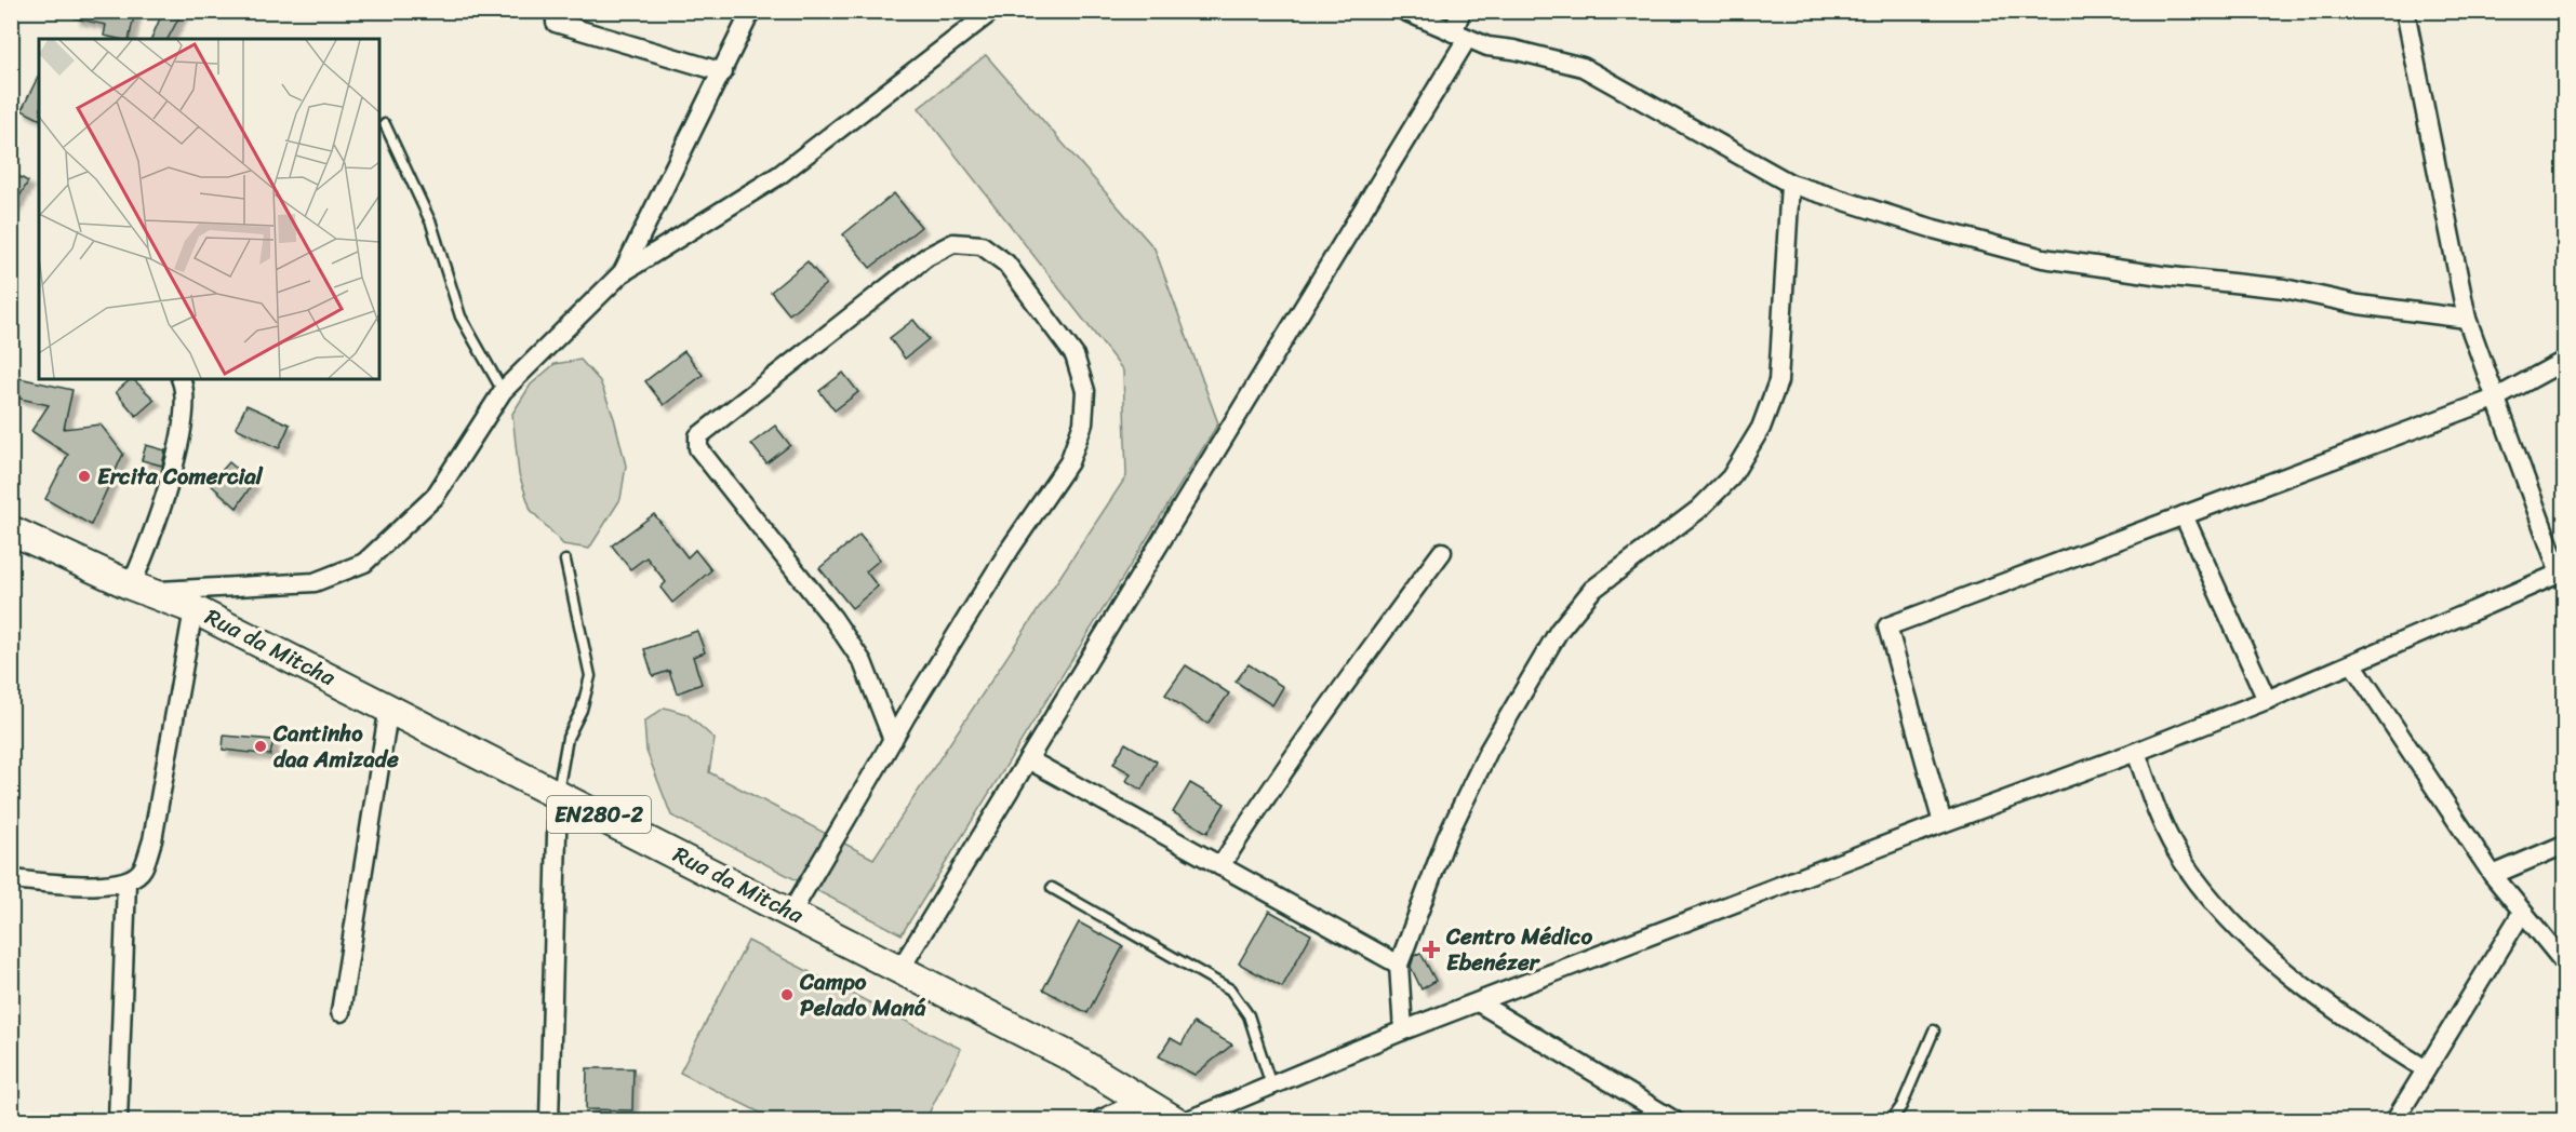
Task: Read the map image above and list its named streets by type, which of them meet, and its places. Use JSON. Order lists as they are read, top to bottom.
{
  "streets": {
    "main road": ["Rua da Mitcha", "EN280-2"]
  },
  "places": {
    "other": ["Ercita Comercial", "Cantinho daa Amizade", "Campo Pelado Maná"],
    "health": ["Centro Médico Ebenézer"]
  }
}
